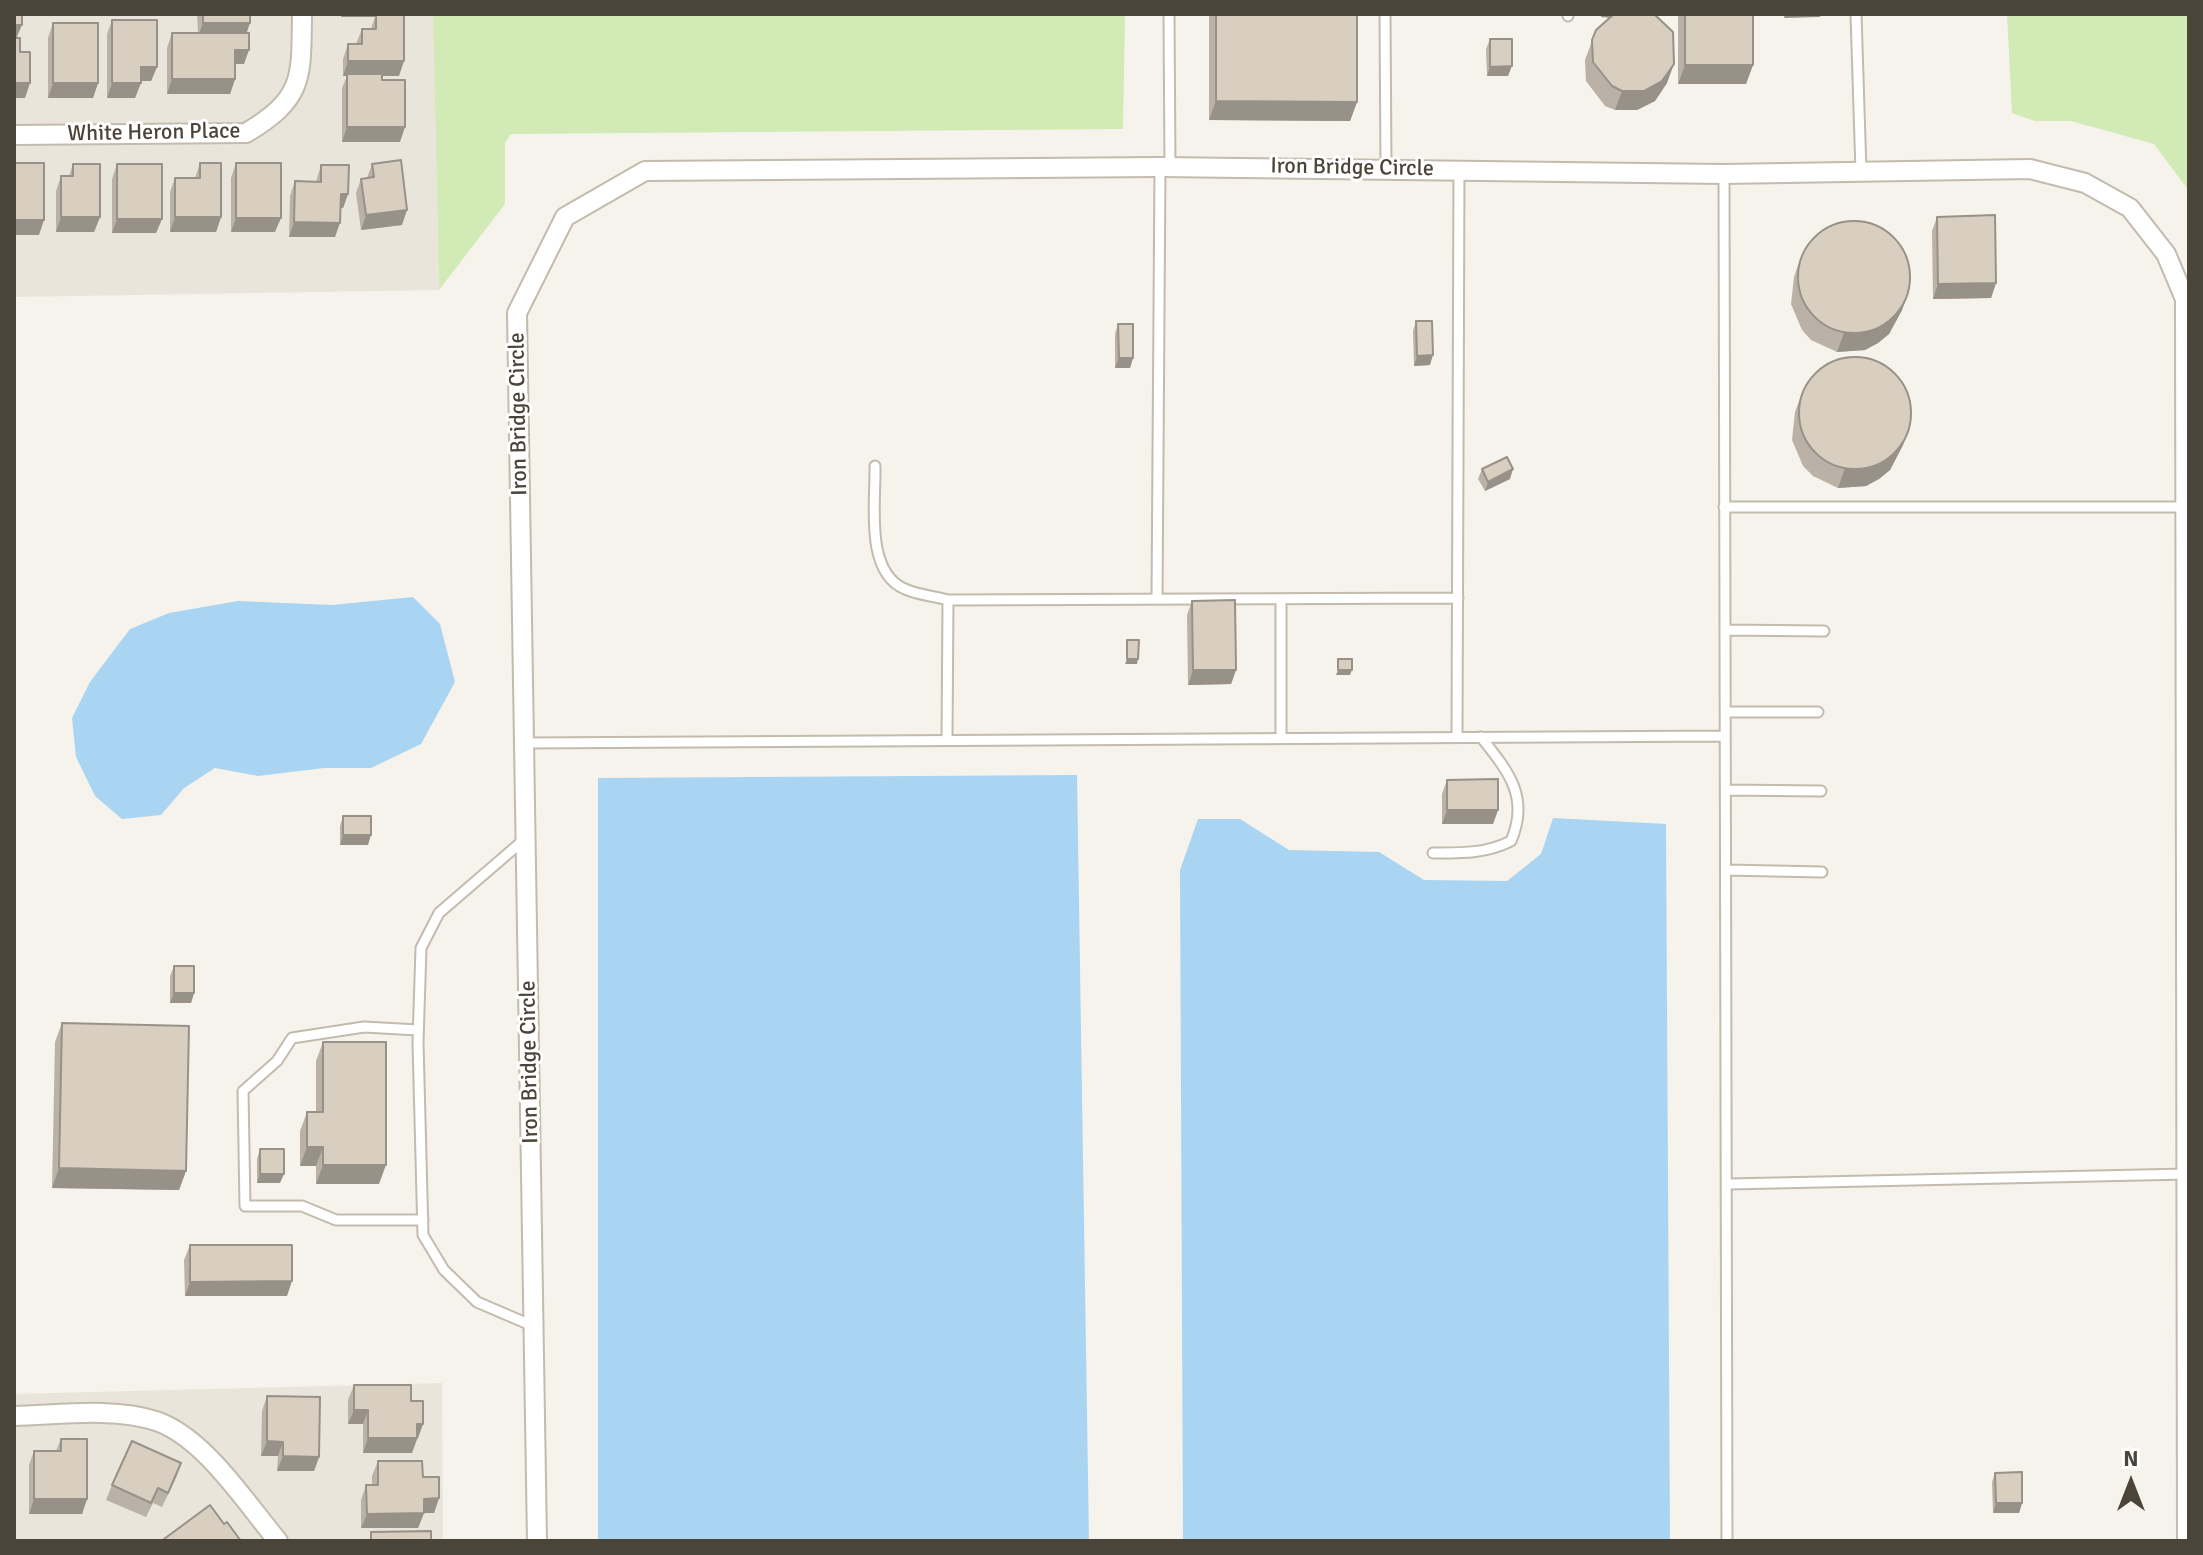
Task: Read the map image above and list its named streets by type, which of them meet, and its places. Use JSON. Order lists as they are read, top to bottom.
{
  "streets": {
    "street": ["White Heron Place", "Iron Bridge Circle"]
  },
  "north": "top"
}
